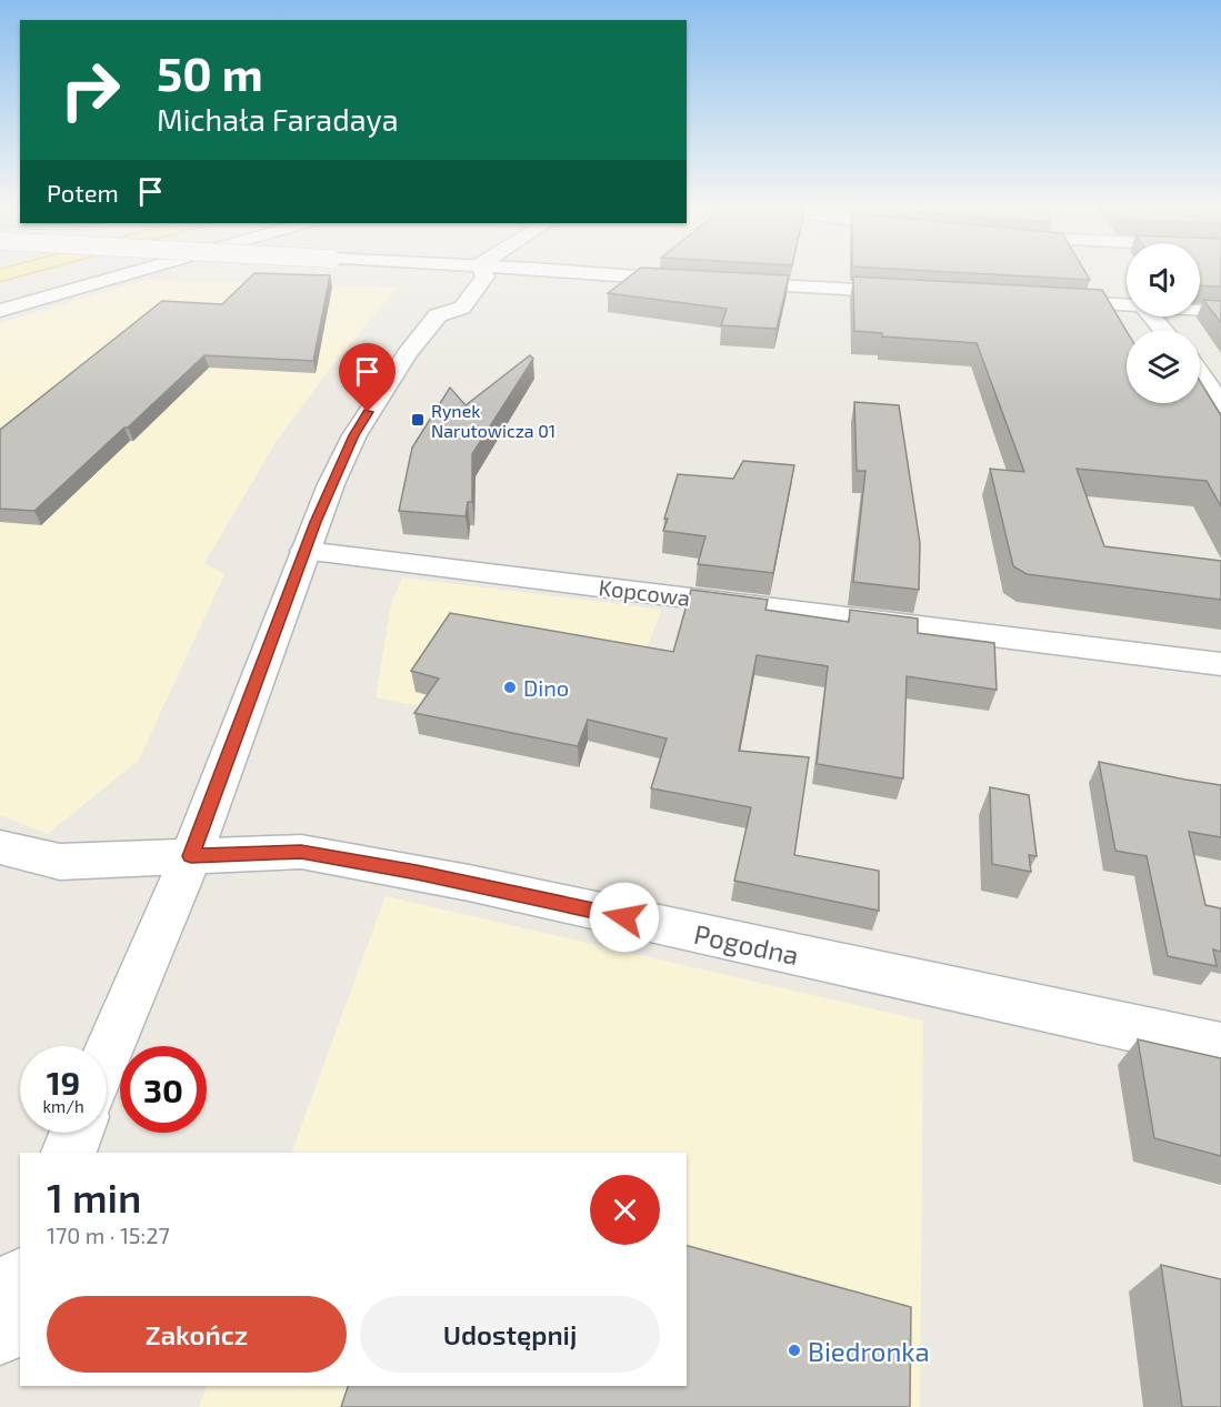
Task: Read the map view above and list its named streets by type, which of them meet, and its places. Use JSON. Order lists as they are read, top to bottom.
{
  "streets": {
    "street": ["Kopcowa", "Pogodna"]
  },
  "places": {
    "transit": ["Rynek Narutowicza 01"],
    "other": ["Dino", "Biedronka"]
  },
  "page": {
    "turn": ["50 m", "Michała Faradaya"],
    "then": "Potem",
    "speed": "19 km/h",
    "limit": "30",
    "heading": ["1 min", "170 m · 15:27"],
    "buttons": ["Zakończ", "Udostępnij"]
  }
}
